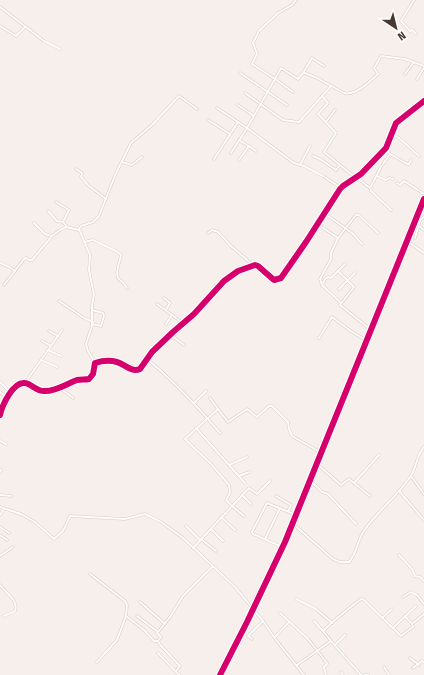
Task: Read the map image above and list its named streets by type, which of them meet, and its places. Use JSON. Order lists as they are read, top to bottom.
{
  "north": "bottom right"
}
